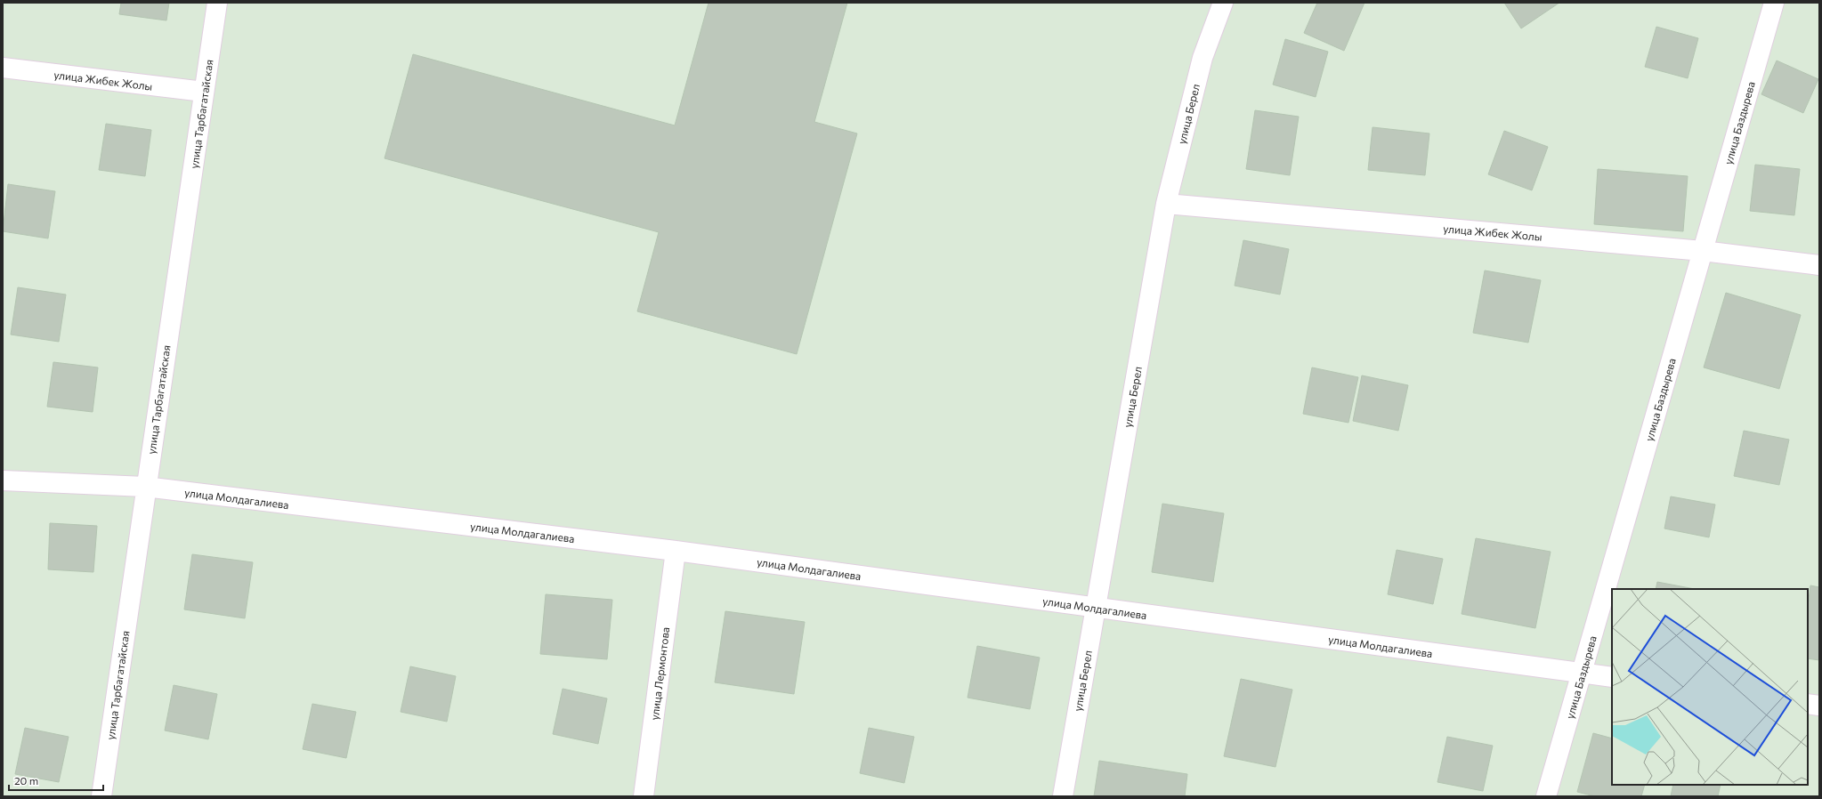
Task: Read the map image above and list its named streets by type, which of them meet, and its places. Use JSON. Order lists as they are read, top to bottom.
{
  "streets": {
    "street": [
      "улица Жибек Жолы",
      "улица Тарбагатайская",
      "улица Берел",
      "улица Баздырева",
      "улица Молдагалиева",
      "улица Лермонтова"
    ]
  },
  "crossings": [
    ["улица Жибек Жолы", "улица Тарбагатайская"],
    ["улица Жибек Жолы", "улица Берел"],
    ["улица Жибек Жолы", "улица Баздырева"],
    ["улица Тарбагатайская", "улица Молдагалиева"],
    ["улица Берел", "улица Молдагалиева"],
    ["улица Баздырева", "улица Молдагалиева"],
    ["улица Молдагалиева", "улица Лермонтова"]
  ],
  "scale_bar": "20 m"
}
